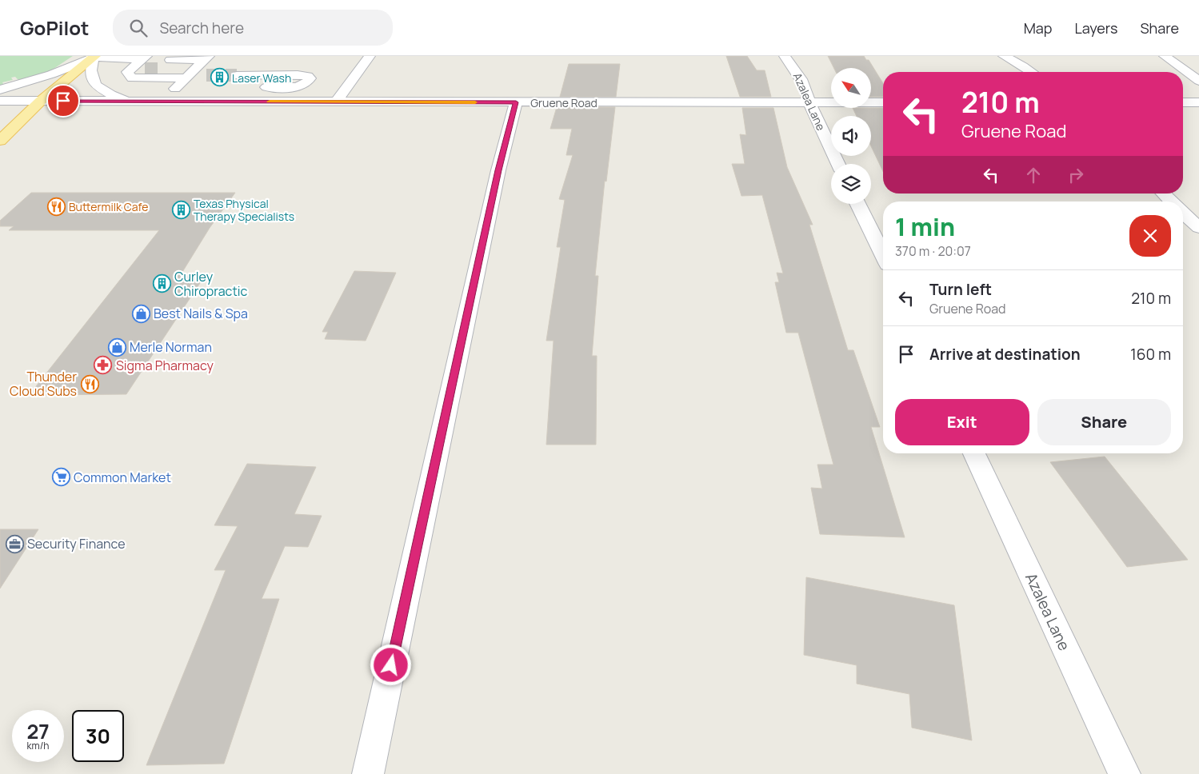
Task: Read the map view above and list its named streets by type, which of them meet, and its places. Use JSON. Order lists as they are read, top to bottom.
{
  "streets": {
    "street": ["Azalea Lane", "Gruene Road"]
  },
  "crossings": [
    ["Azalea Lane", "Gruene Road"]
  ],
  "places": {
    "building": ["Laser Wash", "Texas Physical Therapy Specialists", "Curley Chiropractic"],
    "restaurant": ["Buttermilk Cafe", "Thunder Cloud Subs"],
    "shop": ["Best Nails & Spa", "Merle Norman"],
    "pharmacy": ["Sigma Pharmacy"],
    "supermarket": ["Common Market"],
    "office": ["Security Finance"]
  },
  "north": "top left",
  "page": {
    "header": "GoPilot",
    "search": "Search here",
    "nav": ["Map", "Layers", "Share"],
    "turn": ["210 m", "Gruene Road"],
    "heading": ["1 min", "370 m · 20:07"],
    "list": [
      {
        "name": "Turn left",
        "note": "Gruene Road",
        "value": "210 m"
      },
      {
        "name": "Arrive at destination",
        "value": "160 m"
      }
    ],
    "buttons": ["Exit", "Share"],
    "speed": "27 km/h",
    "limit": "30"
  }
}
